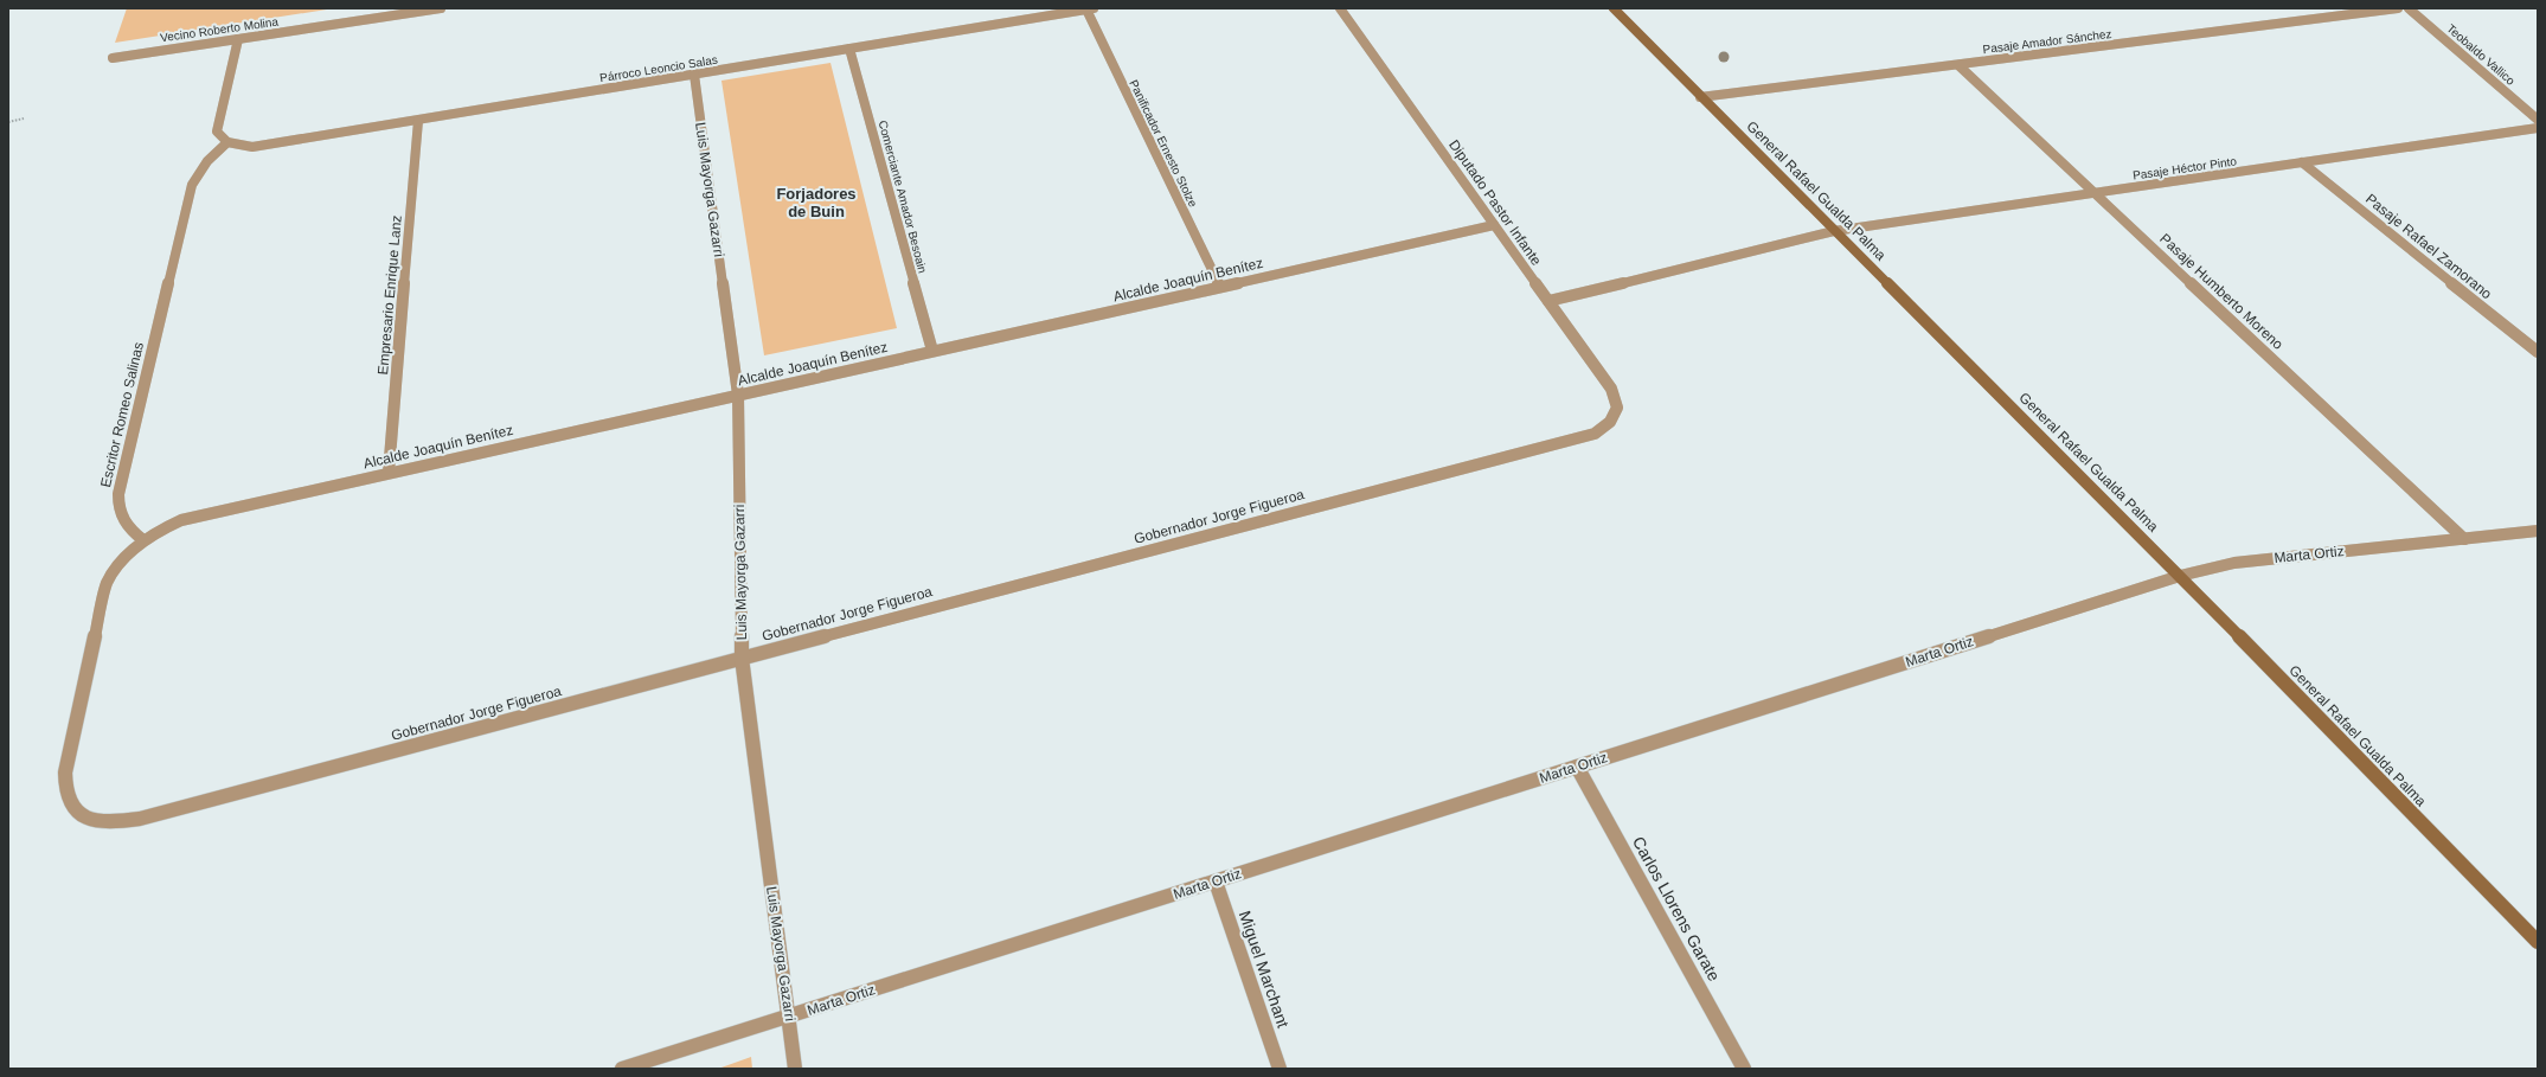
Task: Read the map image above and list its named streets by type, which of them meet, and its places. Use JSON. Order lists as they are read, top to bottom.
{
  "streets": {
    "main road": ["General Rafael Gualda Palma"],
    "street": [
      "Vecino Roberto Molina",
      "Pasaje Amador Sánchez",
      "Teobaldo Vallico",
      "Párroco Leoncio Salas",
      "Panificador Ernesto Stolze",
      "Pasaje Héctor Pinto",
      "Luis Mayorga Gazarri",
      "Comerciante Amador Besoain",
      "Diputado Pastor Infante",
      "Pasaje Rafael Zamorano",
      "Alcalde Joaquín Benítez",
      "Pasaje Humberto Moreno",
      "Empresario Enrique Lanz",
      "Escritor Romeo Salinas",
      "Gobernador Jorge Figueroa",
      "Marta Ortiz",
      "Carlos Llorens Garate",
      "Miguel Marchant"
    ]
  },
  "crossings": [
    ["Pasaje Amador Sánchez", "General Rafael Gualda Palma"],
    ["Pasaje Amador Sánchez", "Pasaje Humberto Moreno"],
    ["Párroco Leoncio Salas", "Panificador Ernesto Stolze"],
    ["Párroco Leoncio Salas", "Luis Mayorga Gazarri"],
    ["Párroco Leoncio Salas", "Comerciante Amador Besoain"],
    ["Párroco Leoncio Salas", "Empresario Enrique Lanz"],
    ["Párroco Leoncio Salas", "Escritor Romeo Salinas"],
    ["Panificador Ernesto Stolze", "Alcalde Joaquín Benítez"],
    ["Pasaje Héctor Pinto", "General Rafael Gualda Palma"],
    ["Pasaje Héctor Pinto", "Diputado Pastor Infante"],
    ["Pasaje Héctor Pinto", "Pasaje Rafael Zamorano"],
    ["Pasaje Héctor Pinto", "Pasaje Humberto Moreno"],
    ["Luis Mayorga Gazarri", "Alcalde Joaquín Benítez"],
    ["Luis Mayorga Gazarri", "Gobernador Jorge Figueroa"],
    ["Luis Mayorga Gazarri", "Marta Ortiz"],
    ["General Rafael Gualda Palma", "Marta Ortiz"],
    ["Comerciante Amador Besoain", "Alcalde Joaquín Benítez"],
    ["Diputado Pastor Infante", "Alcalde Joaquín Benítez"],
    ["Diputado Pastor Infante", "Gobernador Jorge Figueroa"],
    ["Alcalde Joaquín Benítez", "Empresario Enrique Lanz"],
    ["Alcalde Joaquín Benítez", "Escritor Romeo Salinas"],
    ["Alcalde Joaquín Benítez", "Gobernador Jorge Figueroa"],
    ["Pasaje Humberto Moreno", "Marta Ortiz"],
    ["Escritor Romeo Salinas", "Gobernador Jorge Figueroa"],
    ["Marta Ortiz", "Carlos Llorens Garate"],
    ["Marta Ortiz", "Miguel Marchant"]
  ],
  "districts": ["Forjadores de Buin"]
}
